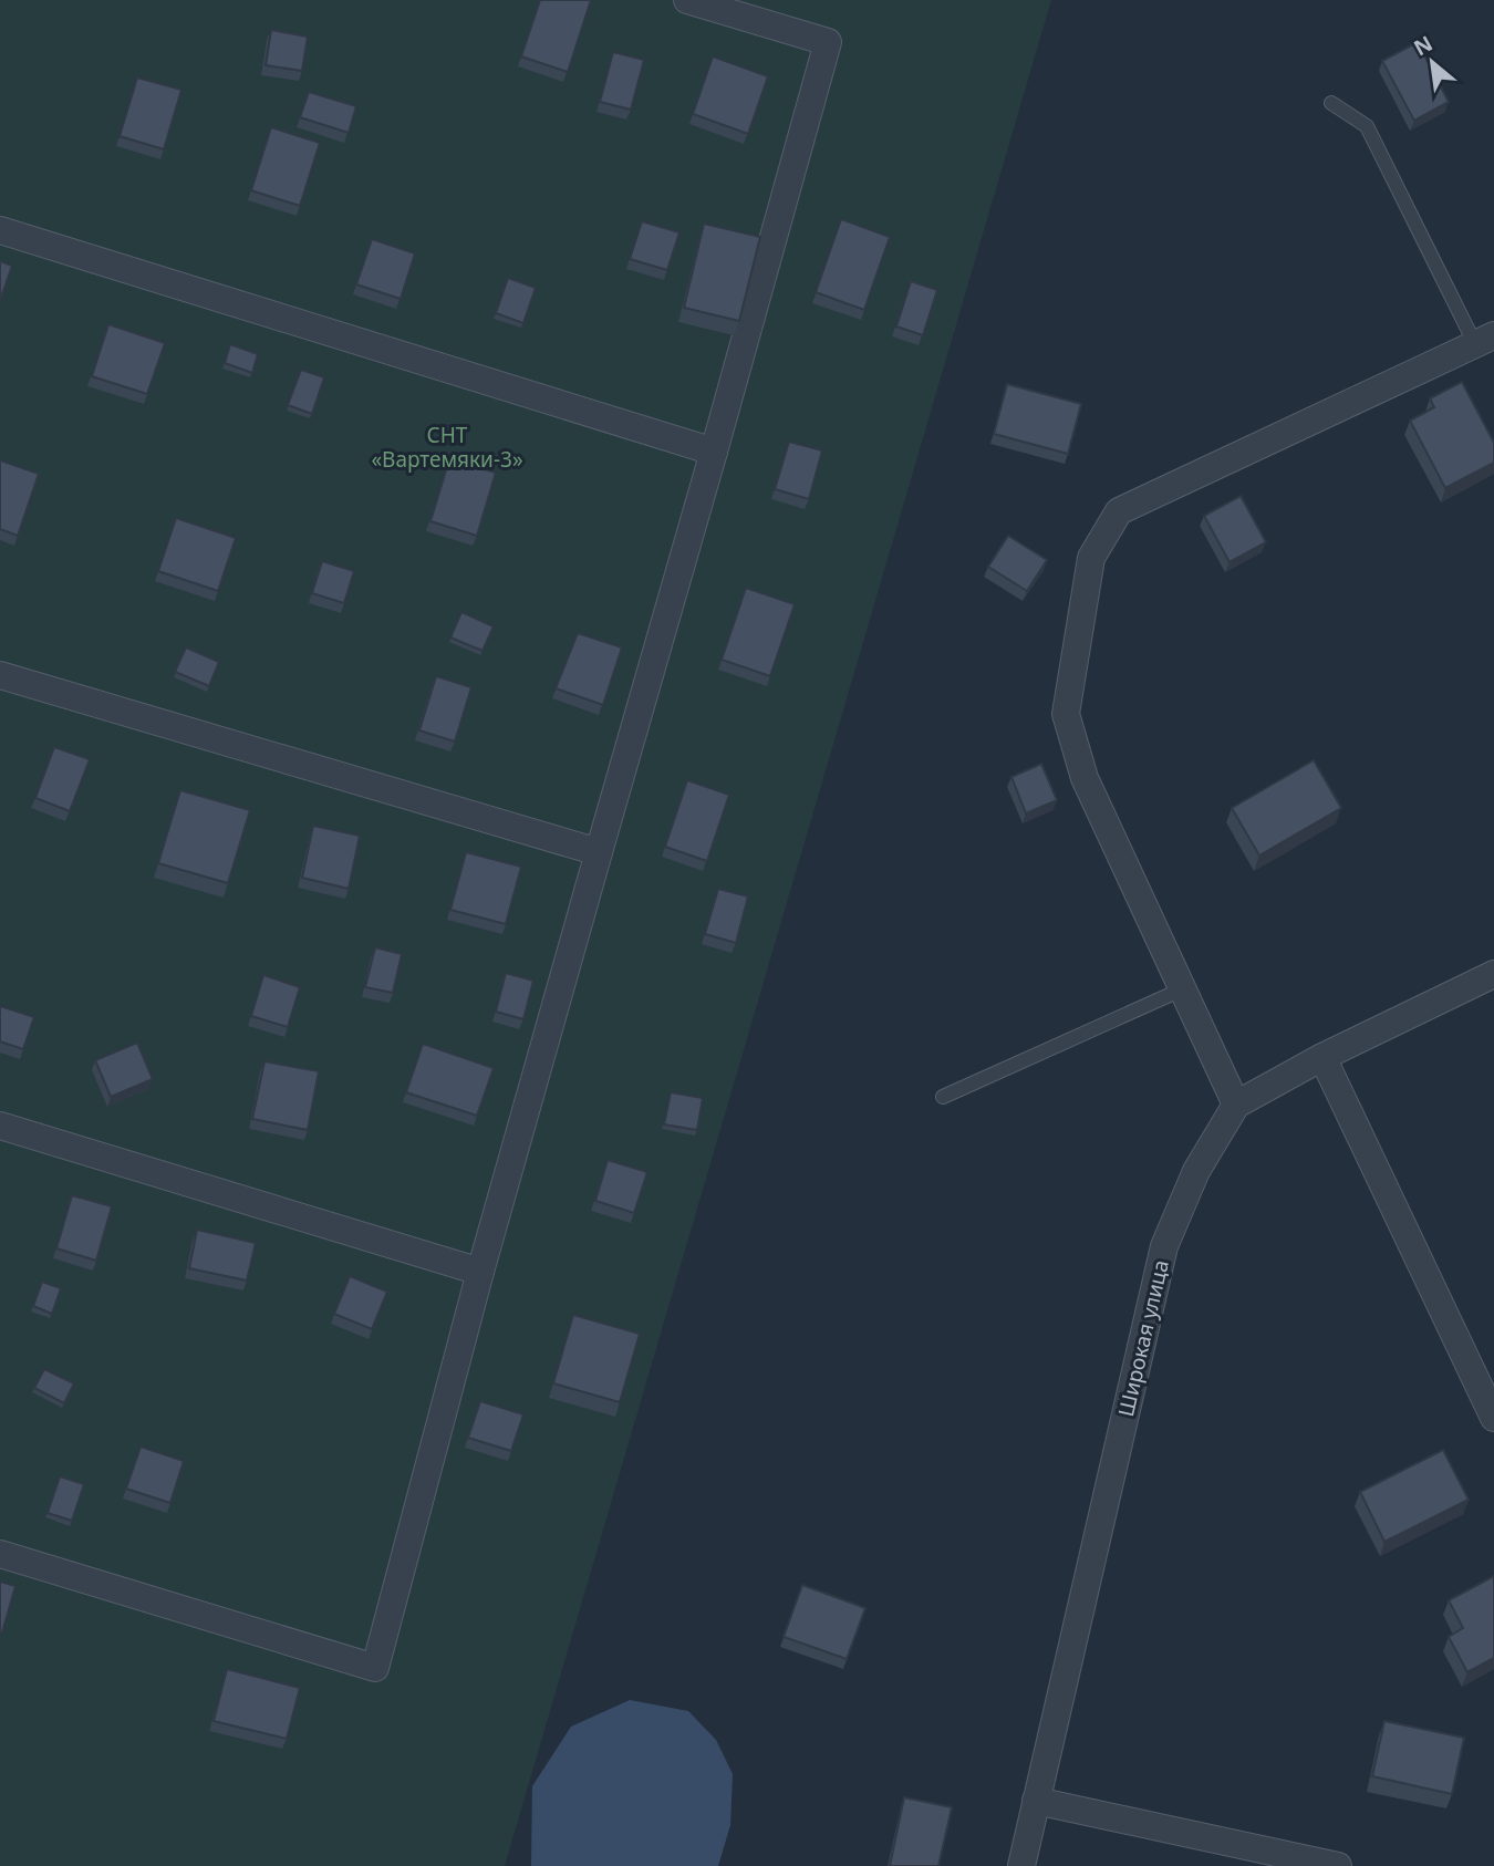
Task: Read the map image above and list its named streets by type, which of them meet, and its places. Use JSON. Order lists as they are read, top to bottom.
{
  "streets": {
    "street": ["Широкая улица"]
  },
  "parks": ["СНТ «Вартемяки-3»"],
  "north": "top left"
}
